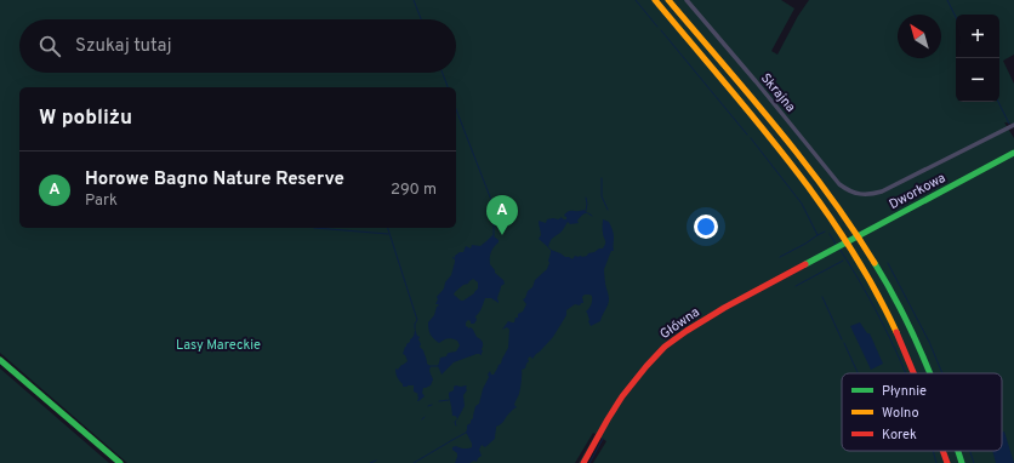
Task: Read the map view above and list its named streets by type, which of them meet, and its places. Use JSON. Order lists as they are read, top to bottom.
{
  "streets": {
    "main road": ["Dworkowa", "Główna"],
    "street": ["Skrajna"]
  },
  "crossings": [
    ["Skrajna", "Dworkowa"],
    ["Dworkowa", "Główna"]
  ],
  "parks": ["Lasy Mareckie"],
  "legend": ["Płynnie", "Wolno", "Korek"],
  "north": "top left",
  "page": {
    "map_buttons": ["+", "−"],
    "search": "Szukaj tutaj",
    "heading": "W pobliżu",
    "list": [
      {
        "mark": "A",
        "name": "Horowe Bagno Nature Reserve",
        "note": "Park",
        "value": "290 m"
      }
    ],
    "pins": "A"
  }
}
